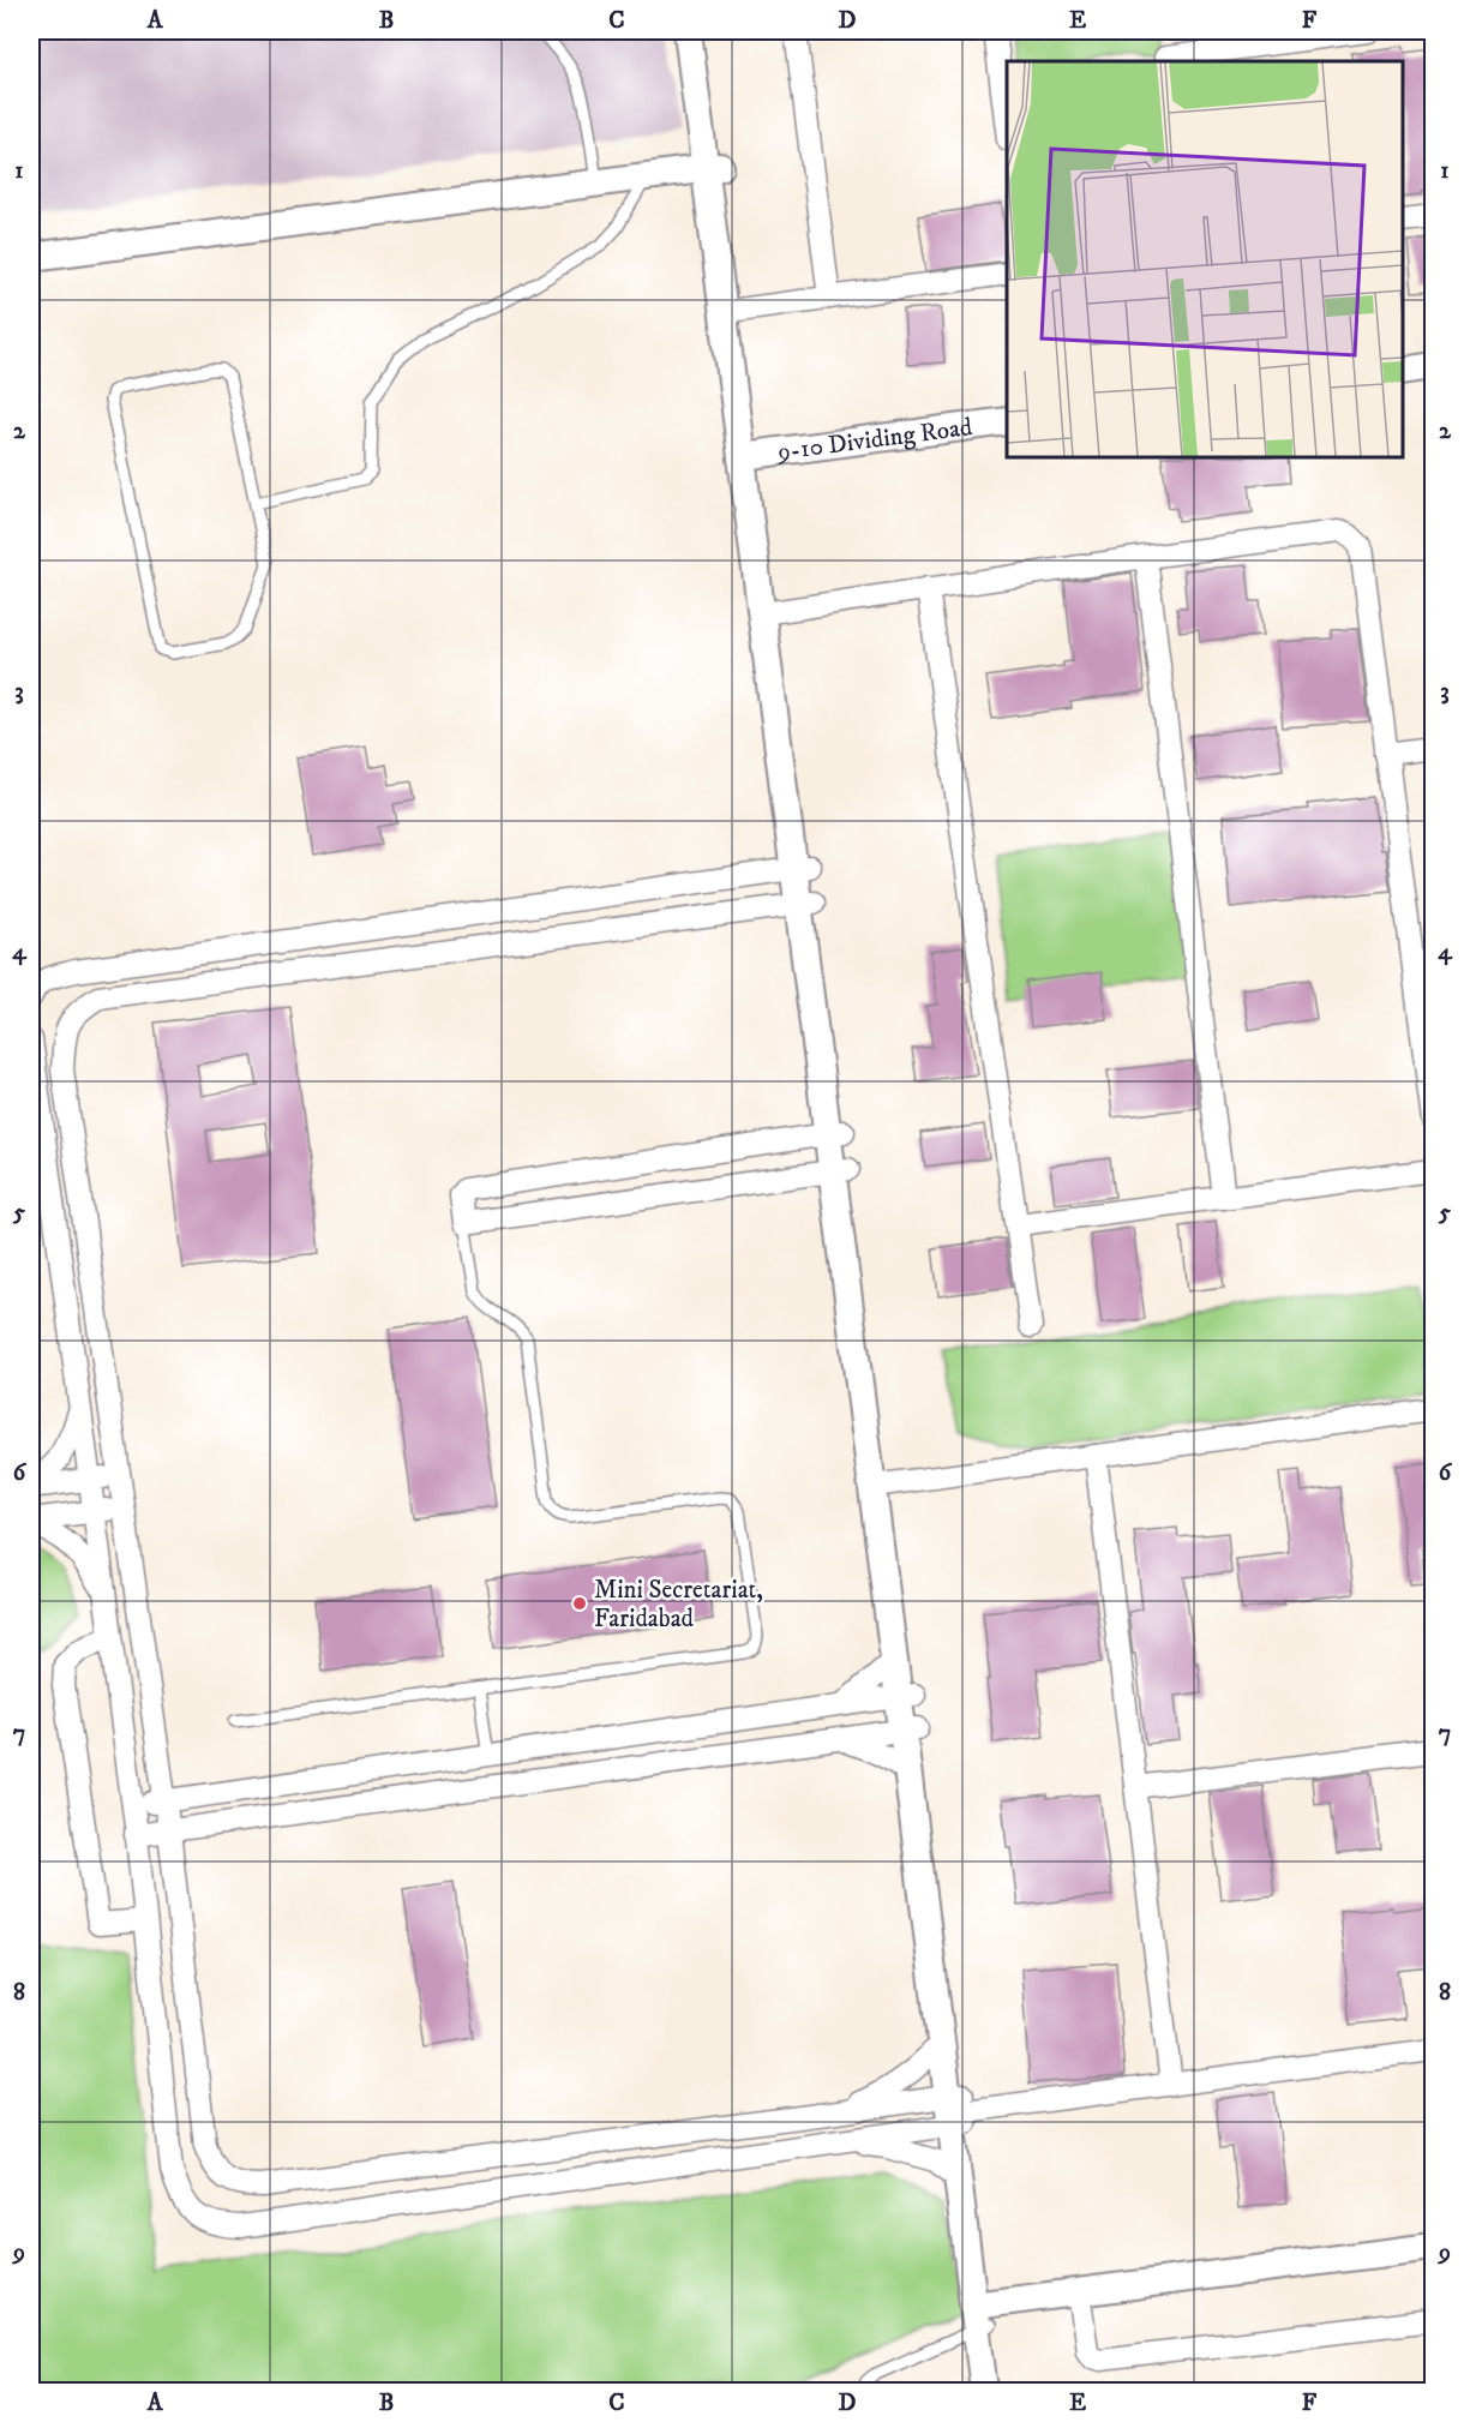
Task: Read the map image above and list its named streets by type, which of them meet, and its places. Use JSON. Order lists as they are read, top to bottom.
{
  "streets": {
    "street": ["9-10 Dividing Road"]
  },
  "places": ["Mini Secretariat, Faridabad"],
  "grid": {
    "columns": [
      "A",
      "B",
      "C",
      "D",
      "E",
      "F"
    ],
    "rows": [
      "1",
      "2",
      "3",
      "4",
      "5",
      "6",
      "7",
      "8",
      "9"
    ]
  }
}
